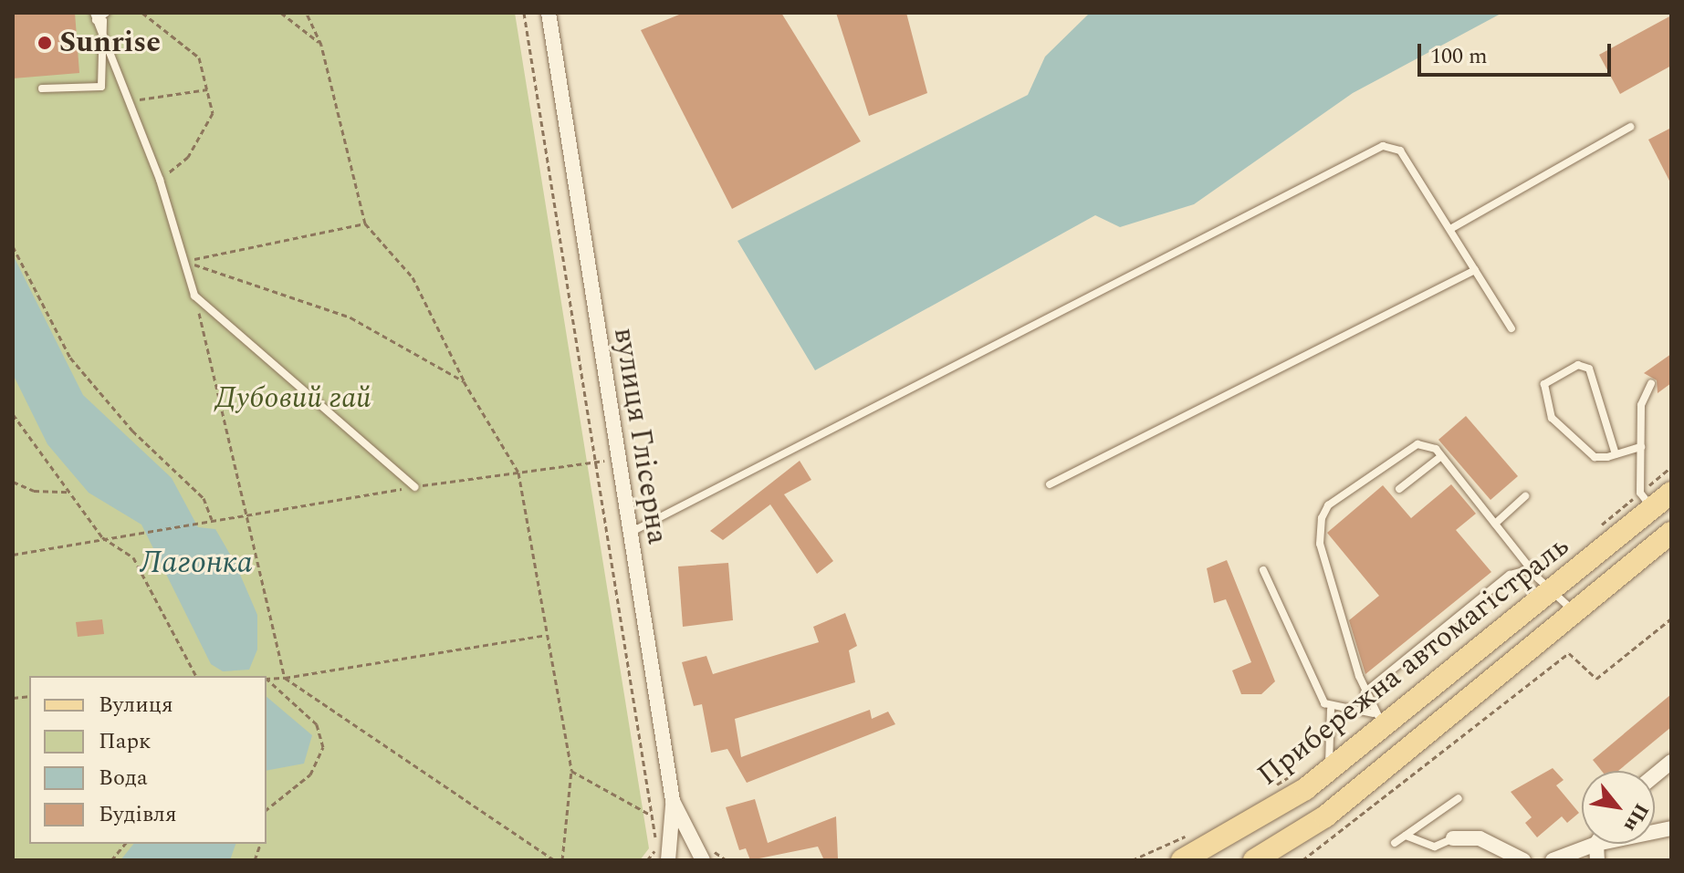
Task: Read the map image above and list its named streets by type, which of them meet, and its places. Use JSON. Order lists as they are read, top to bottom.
{
  "streets": {
    "main road": ["Прибережна автомагістраль"],
    "street": ["вулиця Глісерна"]
  },
  "water": ["Лагонка"],
  "parks": ["Дубовий гай"],
  "places": ["Sunrise"],
  "legend": [
    "Вулиця",
    "Парк",
    "Вода",
    "Будівля"
  ],
  "scale_bar": "100 m",
  "north": "bottom right"
}
